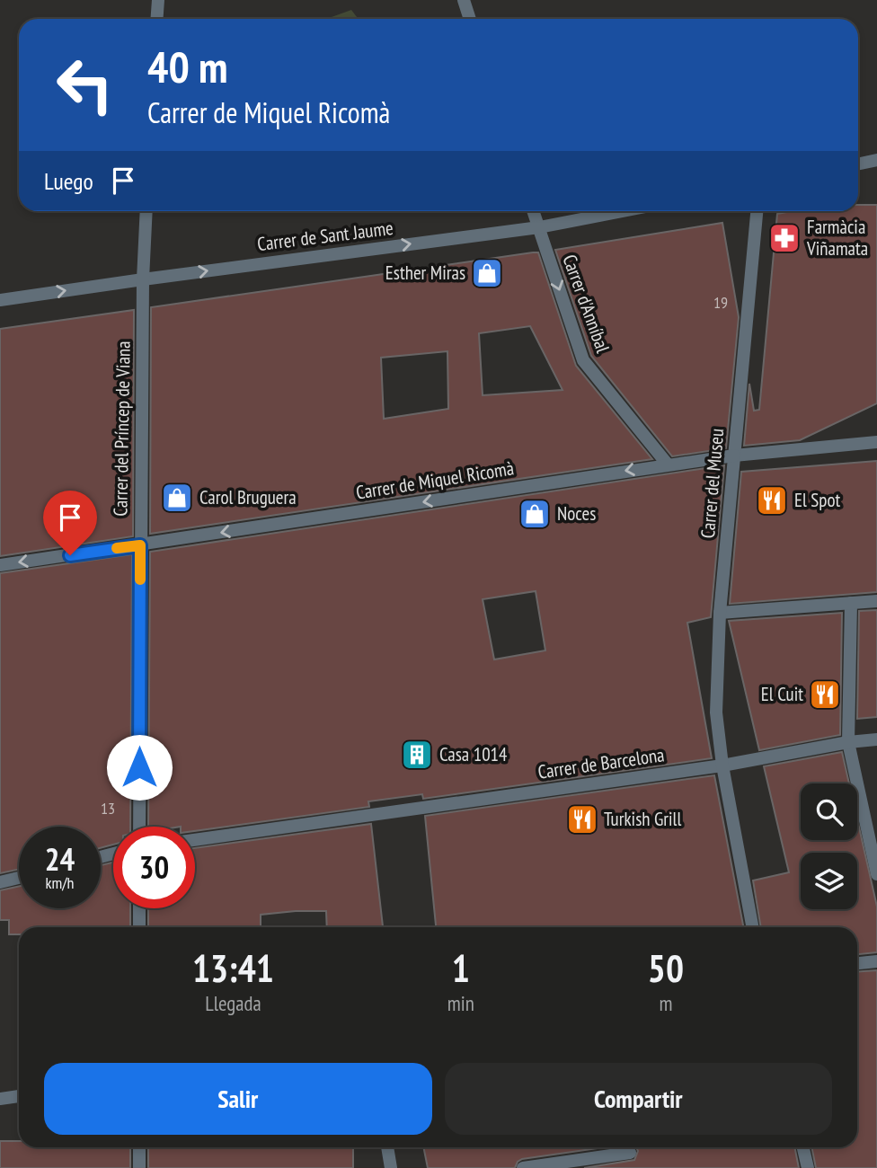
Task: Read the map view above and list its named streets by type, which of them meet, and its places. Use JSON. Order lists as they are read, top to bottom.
{
  "streets": {
    "street": [
      "Carrer de Sant Jaume",
      "Carrer d'Anníbal",
      "Carrer del Príncep de Viana",
      "Carrer de Miquel Ricomà",
      "Carrer del Museu",
      "Carrer de Barcelona"
    ]
  },
  "crossings": [
    ["Carrer de Sant Jaume", "Carrer d'Anníbal"],
    ["Carrer de Sant Jaume", "Carrer del Príncep de Viana"],
    ["Carrer d'Anníbal", "Carrer de Miquel Ricomà"],
    ["Carrer del Príncep de Viana", "Carrer de Miquel Ricomà"],
    ["Carrer de Miquel Ricomà", "Carrer del Museu"],
    ["Carrer del Museu", "Carrer de Barcelona"]
  ],
  "one_way": ["Carrer de Sant Jaume", "Carrer d'Anníbal", "Carrer de Miquel Ricomà"],
  "places": {
    "pharmacy": ["Farmàcia Viñamata"],
    "shop": ["Esther Miras", "Carol Bruguera", "Noces"],
    "restaurant": ["El Spot", "El Cuit", "Turkish Grill"],
    "building": ["Casa 1014"]
  },
  "house_numbers": ["19", "13"],
  "page": {
    "turn": ["40 m", "Carrer de Miquel Ricomà"],
    "then": "Luego",
    "speed": "24 km/h",
    "limit": "30",
    "eta": [
      "13:41",
      "Llegada",
      "1",
      "min",
      "50",
      "m"
    ],
    "buttons": ["Salir", "Compartir"]
  }
}
